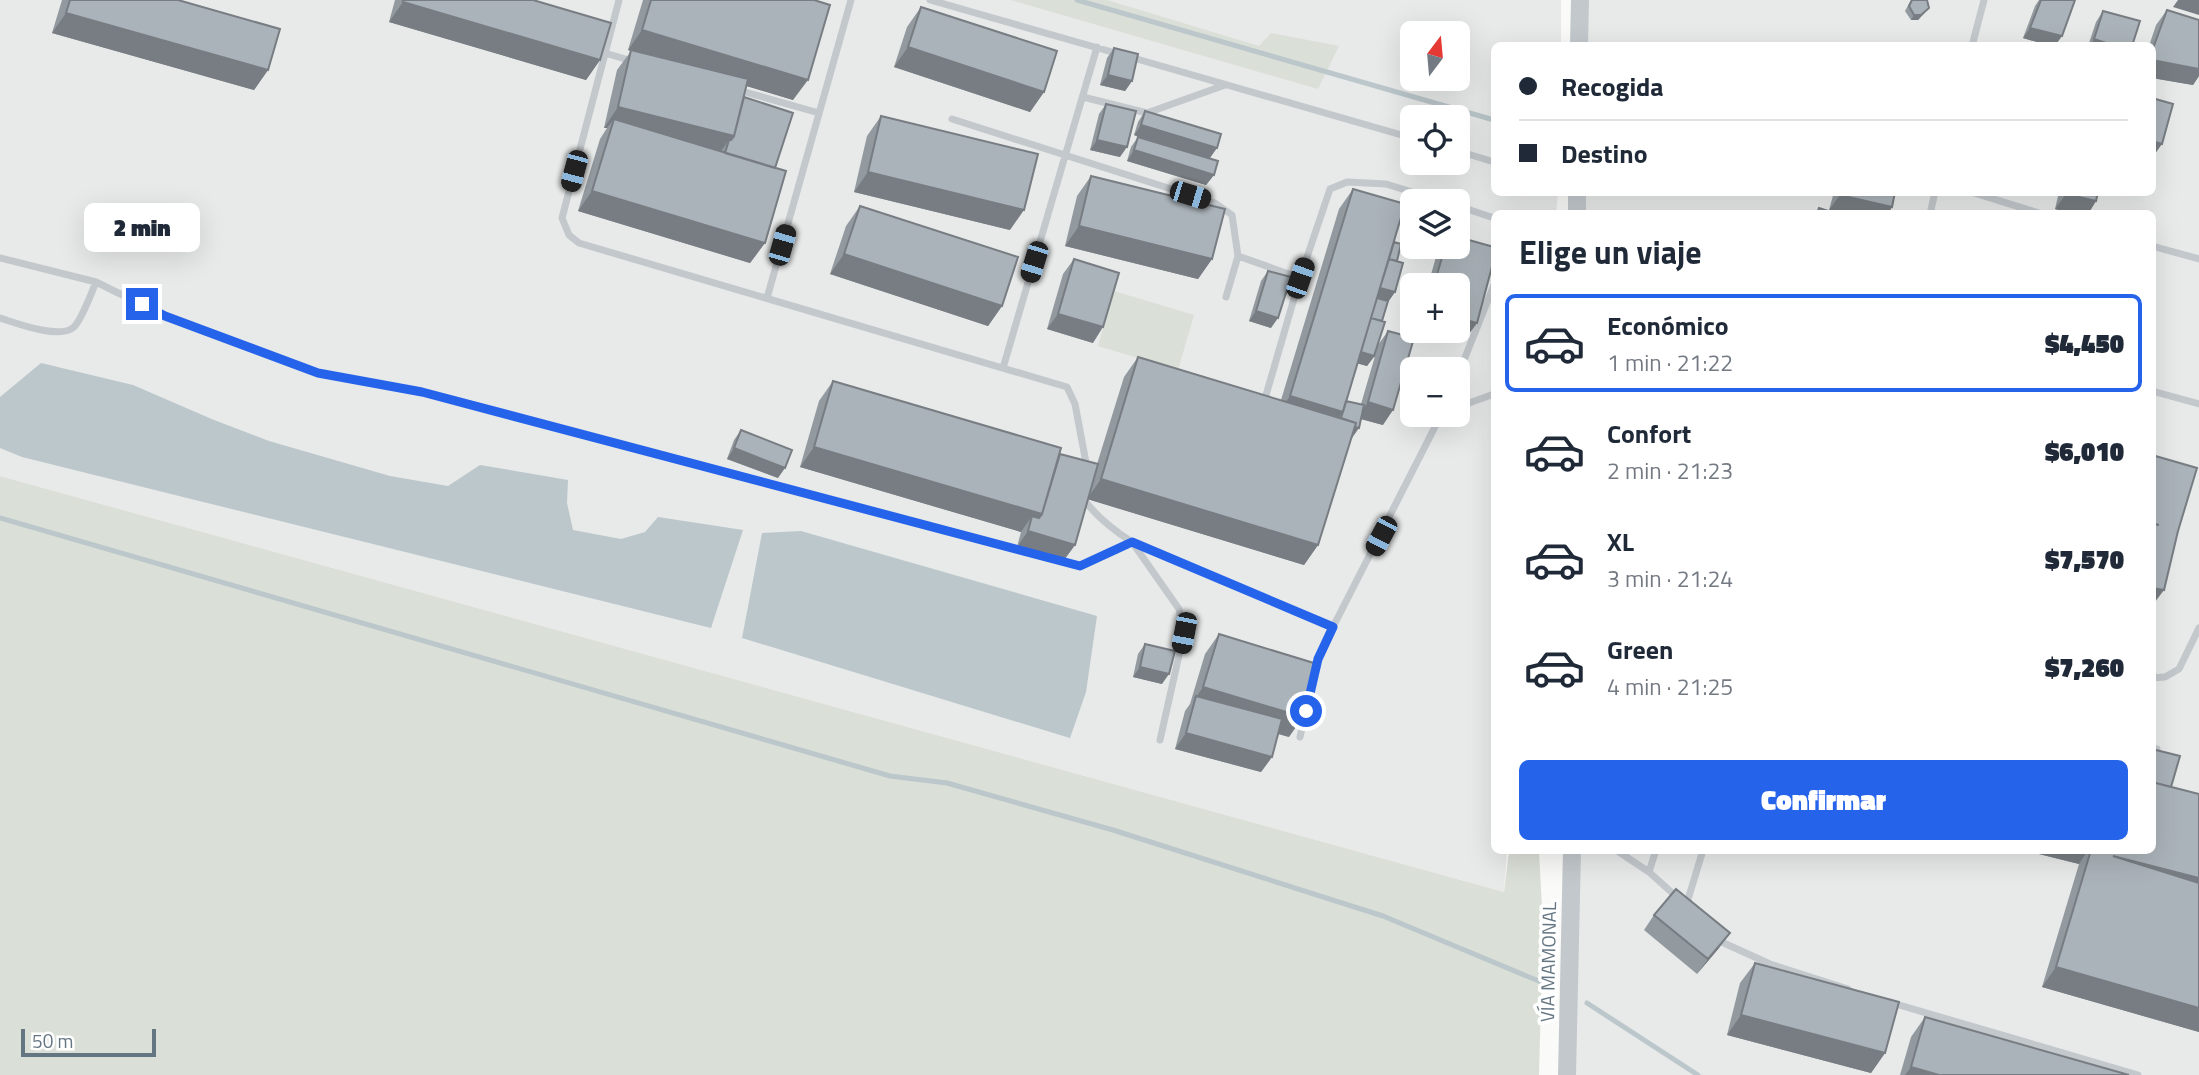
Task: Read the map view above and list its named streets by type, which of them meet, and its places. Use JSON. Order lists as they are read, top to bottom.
{
  "streets": {
    "street": ["VÍA MAMONAL"]
  },
  "scale_bar": "50 m",
  "north": "top",
  "page": {
    "map_buttons": ["+", "−"],
    "banner": ["Recogida", "Destino"],
    "bubble": "2 min",
    "heading": "Elige un viaje",
    "list": [
      {
        "name": "Económico",
        "note": "1 min · 21:22",
        "value": "$4,450"
      },
      {
        "name": "Confort",
        "note": "2 min · 21:23",
        "value": "$6,010"
      },
      {
        "name": "XL",
        "note": "3 min · 21:24",
        "value": "$7,570"
      },
      {
        "name": "Green",
        "note": "4 min · 21:25",
        "value": "$7,260"
      }
    ],
    "buttons": "Confirmar",
    "scale": "50 m"
  }
}
